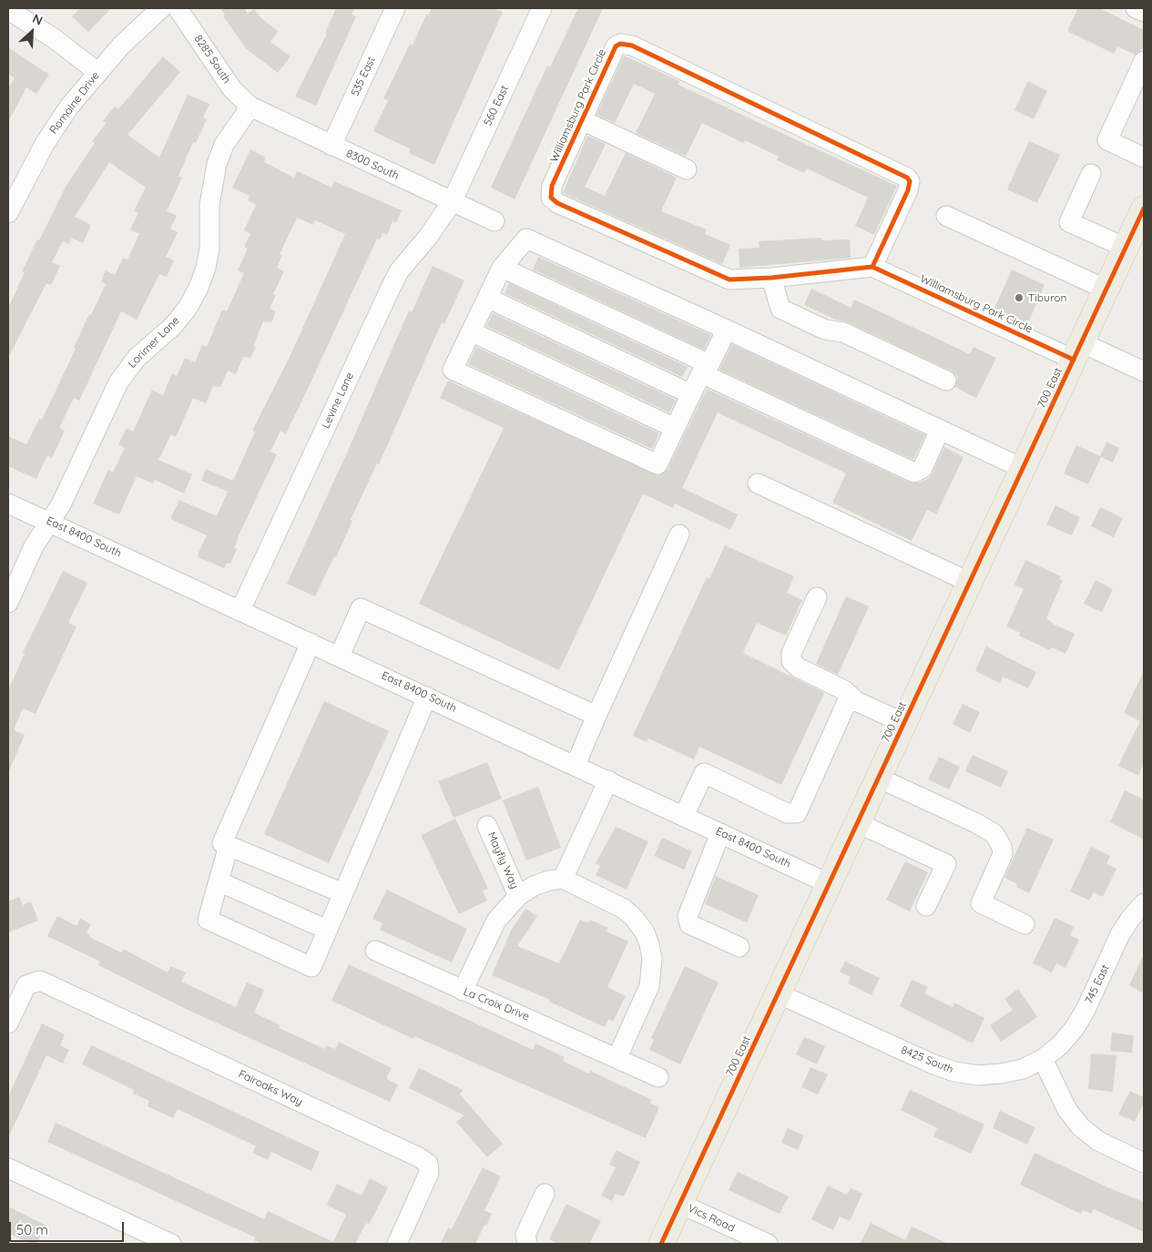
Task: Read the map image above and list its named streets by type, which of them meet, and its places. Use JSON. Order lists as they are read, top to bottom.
{
  "streets": {
    "main road": ["700 East"],
    "street": [
      "8285 South",
      "535 East",
      "Romaine Drive",
      "560 East",
      "Williamsburg Park Circle",
      "8300 South",
      "Lorimer Lane",
      "Levine Lane",
      "East 8400 South",
      "Mayfly Way",
      "745 East",
      "La Croix Drive",
      "8425 South",
      "Fairoaks Way",
      "Vics Road"
    ]
  },
  "crossings": [
    ["8285 South", "8300 South"],
    ["8285 South", "Lorimer Lane"],
    ["535 East", "8300 South"],
    ["560 East", "8300 South"],
    ["560 East", "Levine Lane"],
    ["Williamsburg Park Circle", "700 East"],
    ["8300 South", "Lorimer Lane"],
    ["8300 South", "Levine Lane"],
    ["Lorimer Lane", "East 8400 South"],
    ["700 East", "East 8400 South"],
    ["700 East", "8425 South"],
    ["700 East", "Vics Road"],
    ["Levine Lane", "East 8400 South"],
    ["745 East", "8425 South"]
  ],
  "places": ["Tiburon"],
  "scale_bar": "50 m",
  "north": "top right"
}
